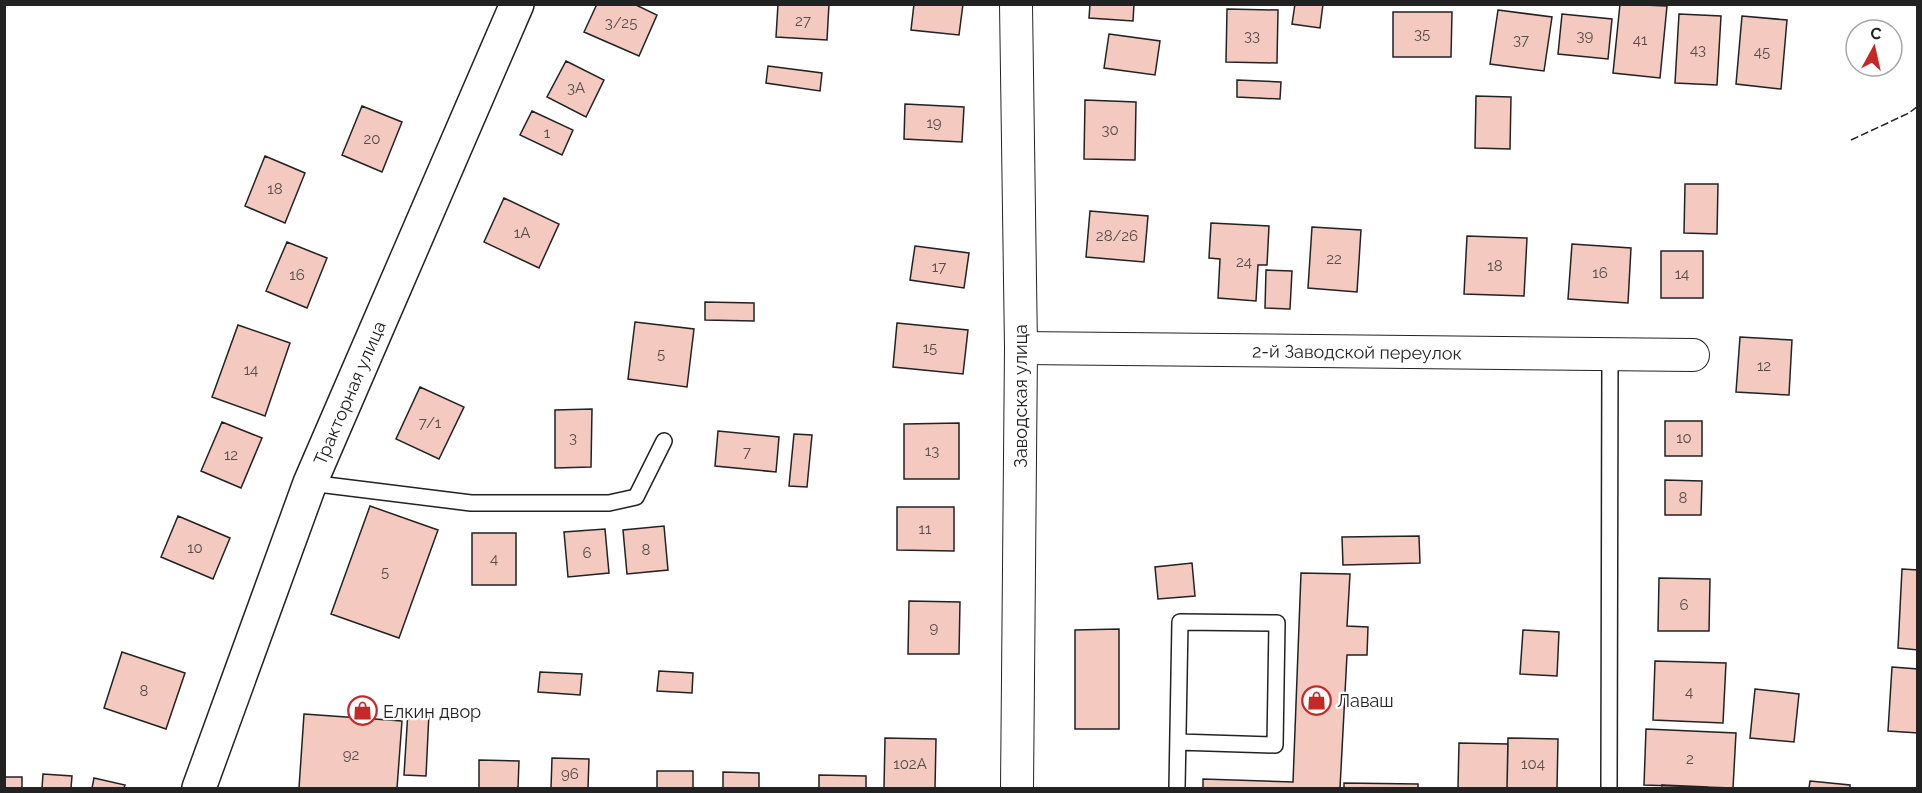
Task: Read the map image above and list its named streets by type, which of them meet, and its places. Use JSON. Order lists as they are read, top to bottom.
{
  "streets": {
    "main road": ["Тракторная улица"],
    "street": ["2-й Заводской переулок", "Заводская улица"]
  },
  "crossings": [
    ["2-й Заводской переулок", "Заводская улица"]
  ],
  "places": {
    "shop": ["Лаваш", "Елкин двор"]
  },
  "house_numbers": [
    "27",
    "3/25",
    "35",
    "33",
    "39",
    "37",
    "41",
    "43",
    "45",
    "3А",
    "19",
    "30",
    "1",
    "20",
    "18",
    "1А",
    "28/26",
    "22",
    "24",
    "18",
    "17",
    "16",
    "14",
    "16",
    "15",
    "5",
    "12",
    "14",
    "7/1",
    "3",
    "10",
    "13",
    "7",
    "12",
    "8",
    "11",
    "10",
    "8",
    "6",
    "4",
    "5",
    "6",
    "9",
    "8",
    "4",
    "92",
    "2",
    "102А",
    "104",
    "96"
  ],
  "north": "top"
}
